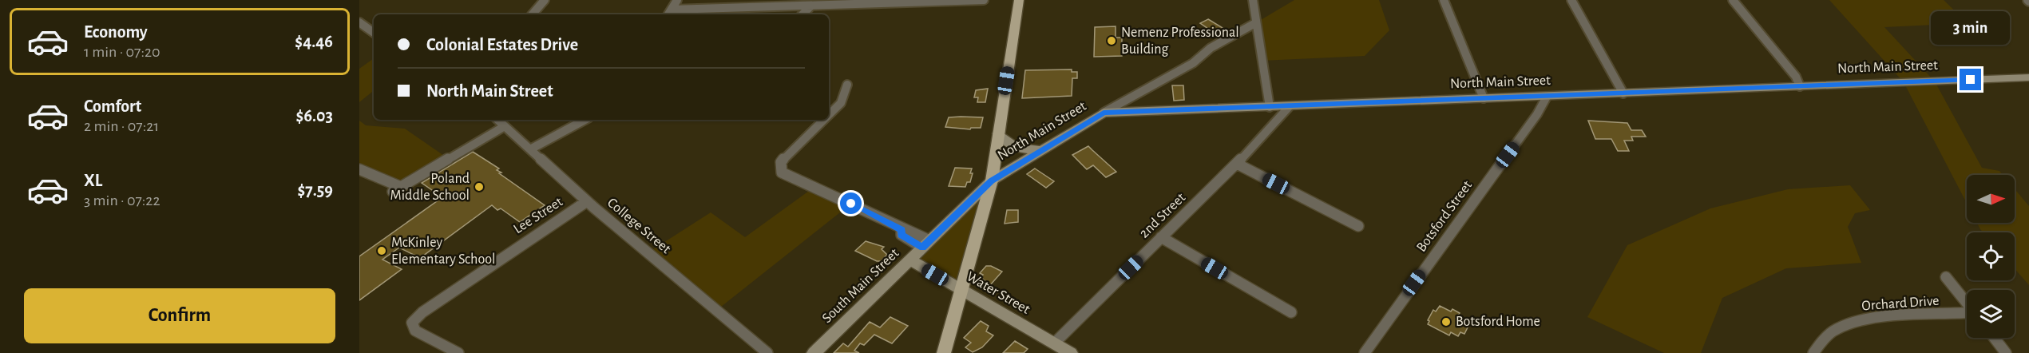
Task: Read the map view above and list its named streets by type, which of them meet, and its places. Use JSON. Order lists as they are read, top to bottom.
{
  "streets": {
    "main road": ["North Main Street", "South Main Street", "Water Street"],
    "street": [
      "Lee Street",
      "2nd Street",
      "Botsford Street",
      "College Street",
      "Orchard Drive"
    ]
  },
  "crossings": [
    ["North Main Street", "2nd Street"],
    ["North Main Street", "Botsford Street"],
    ["North Main Street", "South Main Street"],
    ["Lee Street", "College Street"],
    ["2nd Street", "Water Street"],
    ["South Main Street", "Water Street"]
  ],
  "places": [
    "Nemenz Professional Building",
    "Poland Middle School",
    "McKinley Elementary School",
    "Botsford Home"
  ],
  "north": "right",
  "page": {
    "list": [
      {
        "name": "Economy",
        "note": "1 min · 07:20",
        "value": "$4.46"
      },
      {
        "name": "Comfort",
        "note": "2 min · 07:21",
        "value": "$6.03"
      },
      {
        "name": "XL",
        "note": "3 min · 07:22",
        "value": "$7.59"
      }
    ],
    "bubble": "3 min",
    "banner": ["Colonial Estates Drive", "North Main Street"],
    "buttons": "Confirm"
  }
}
